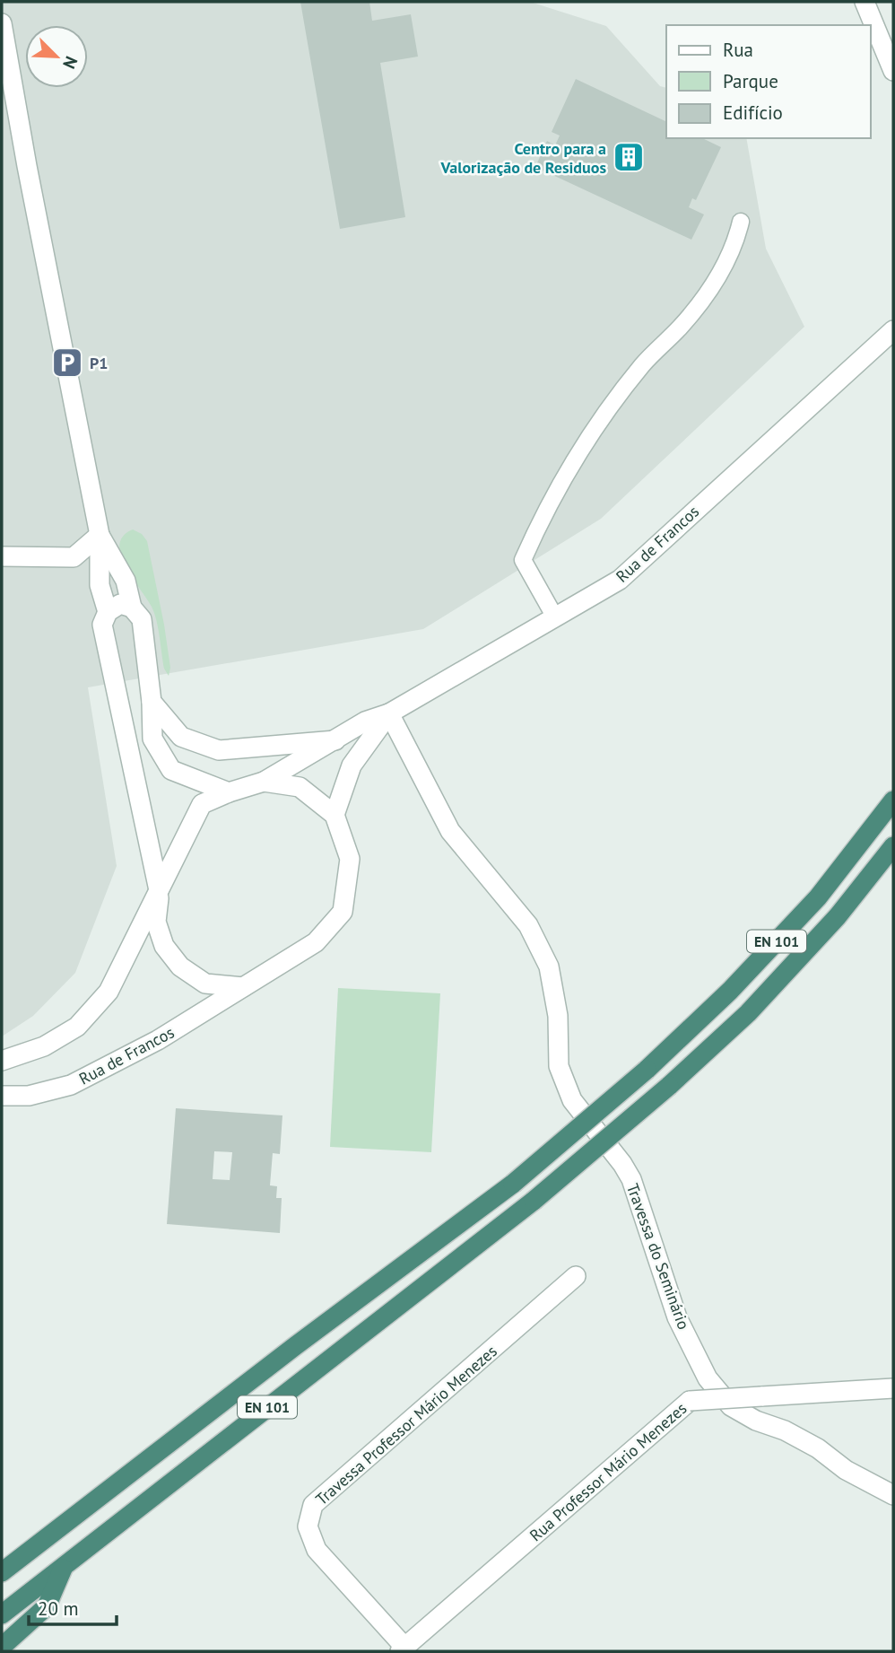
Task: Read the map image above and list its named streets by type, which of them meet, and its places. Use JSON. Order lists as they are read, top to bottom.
{
  "streets": {
    "highway": ["EN 101"],
    "street": [
      "Rua de Francos",
      "Travessa do Seminário",
      "Travessa Professor Mário Menezes",
      "Rua Professor Mário Menezes"
    ]
  },
  "crossings": [
    ["Rua de Francos", "Travessa do Seminário"],
    ["Travessa Professor Mário Menezes", "Rua Professor Mário Menezes"]
  ],
  "places": {
    "building": ["Centro para a Valorização de Residuos"],
    "parking": ["P1"]
  },
  "legend": ["Rua", "Parque", "Edifício"],
  "scale_bar": "20 m",
  "north": "bottom right"
}
